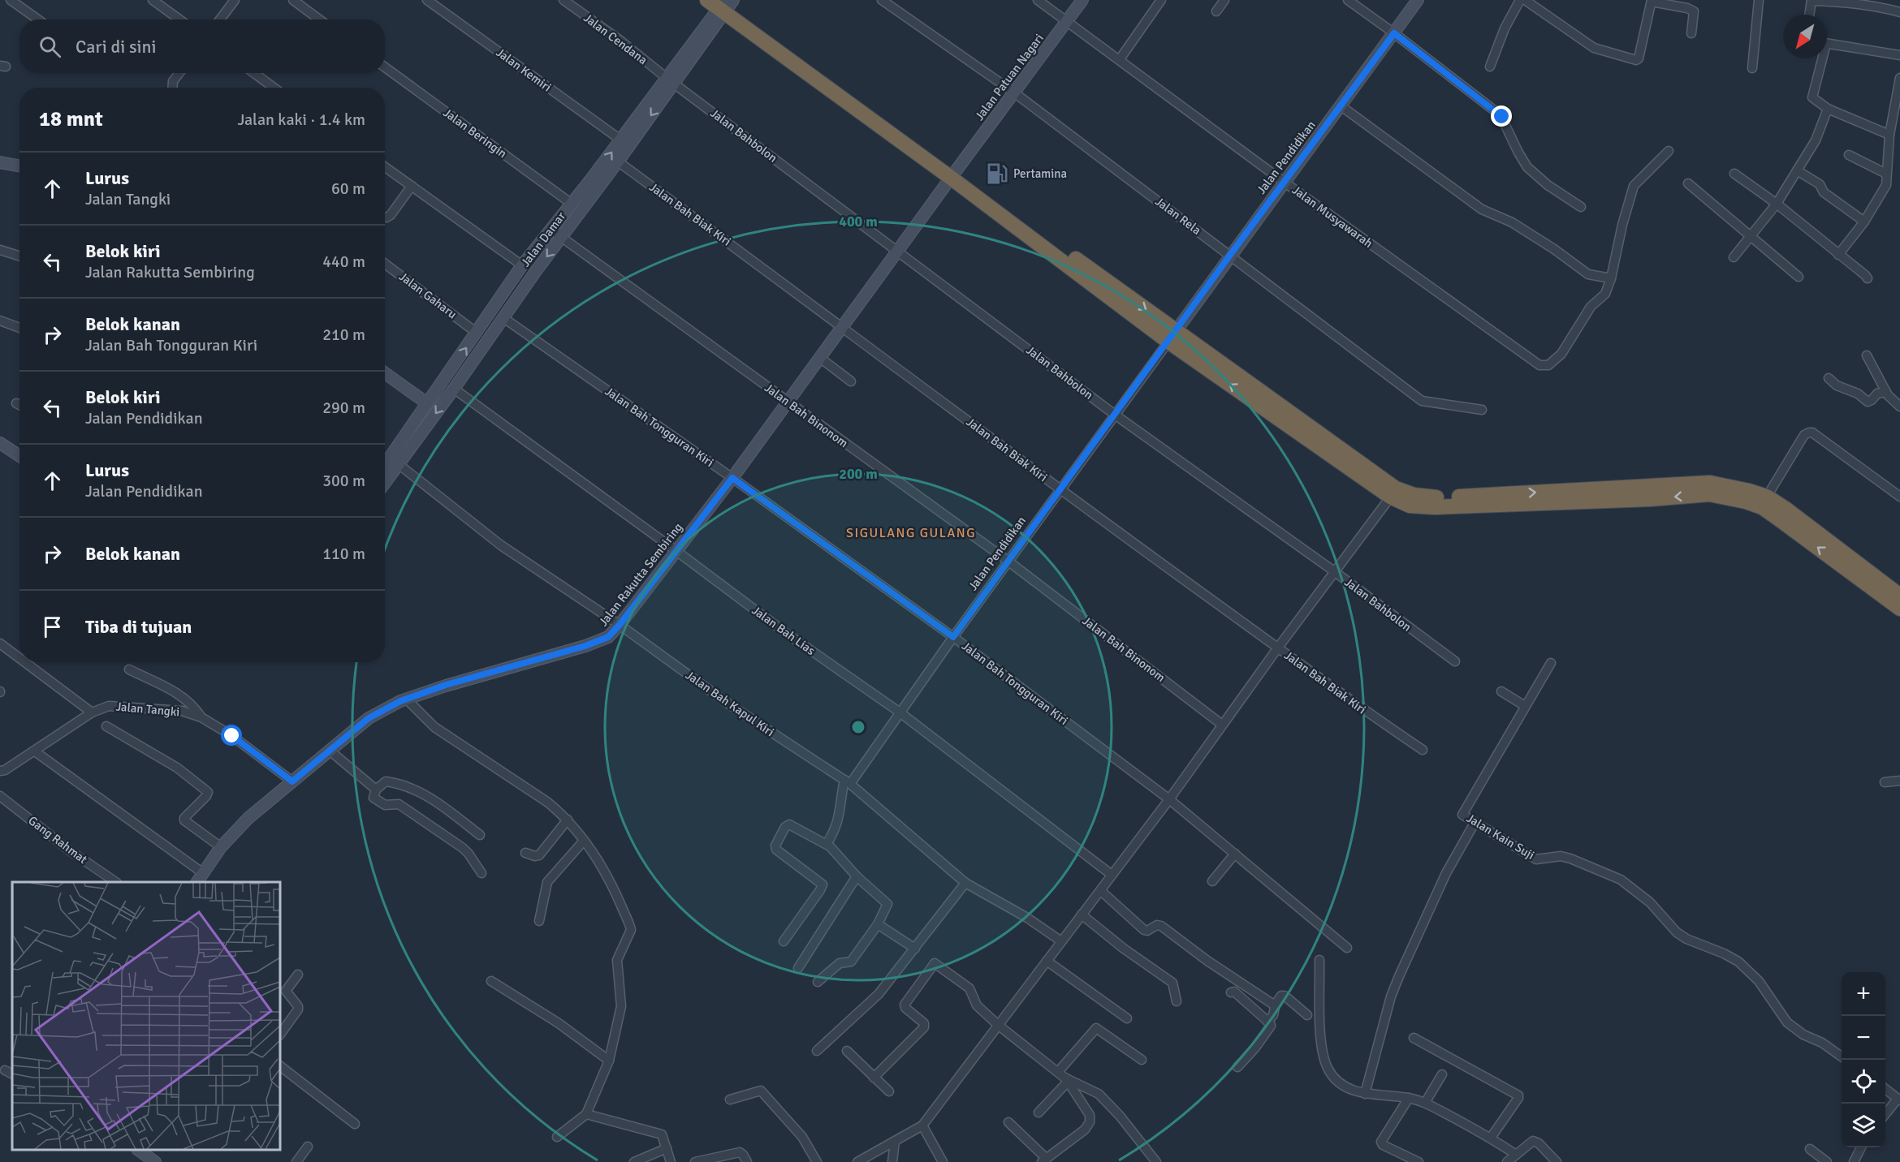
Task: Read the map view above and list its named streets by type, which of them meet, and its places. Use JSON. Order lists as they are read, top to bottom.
{
  "streets": {
    "street": [
      "Jalan Cendana",
      "Jalan Kemiri",
      "Jalan Patuan Nagari",
      "Jalan Beringin",
      "Jalan Bahbolon",
      "Jalan Pendidikan",
      "Jalan Bah Biak Kiri",
      "Jalan Rela",
      "Jalan Musyawarah",
      "Jalan Damar",
      "Jalan Gaharu",
      "Jalan Bah Binonom",
      "Jalan Bah Tongguran Kiri",
      "Jalan Rakutta Sembiring",
      "Jalan Bah Lias",
      "Jalan Bah Kapul Kiri",
      "Jalan Tangki",
      "Jalan Kain Suji",
      "Gang Rahmat"
    ]
  },
  "crossings": [
    ["Jalan Cendana", "Jalan Bahbolon"],
    ["Jalan Cendana", "Jalan Damar"],
    ["Jalan Kemiri", "Jalan Damar"],
    ["Jalan Patuan Nagari", "Jalan Rela"],
    ["Jalan Patuan Nagari", "Jalan Musyawarah"],
    ["Jalan Patuan Nagari", "Jalan Rakutta Sembiring"],
    ["Jalan Beringin", "Jalan Damar"],
    ["Jalan Bahbolon", "Jalan Pendidikan"],
    ["Jalan Bahbolon", "Jalan Damar"],
    ["Jalan Bahbolon", "Jalan Rakutta Sembiring"],
    ["Jalan Pendidikan", "Jalan Bah Biak Kiri"],
    ["Jalan Pendidikan", "Jalan Rela"],
    ["Jalan Pendidikan", "Jalan Musyawarah"],
    ["Jalan Pendidikan", "Jalan Bah Binonom"],
    ["Jalan Pendidikan", "Jalan Bah Tongguran Kiri"],
    ["Jalan Pendidikan", "Jalan Bah Lias"],
    ["Jalan Pendidikan", "Jalan Bah Kapul Kiri"],
    ["Jalan Bah Biak Kiri", "Jalan Damar"],
    ["Jalan Bah Biak Kiri", "Jalan Rakutta Sembiring"],
    ["Jalan Damar", "Jalan Gaharu"],
    ["Jalan Damar", "Jalan Bah Binonom"],
    ["Jalan Damar", "Jalan Bah Tongguran Kiri"],
    ["Jalan Damar", "Jalan Bah Lias"],
    ["Jalan Damar", "Jalan Bah Kapul Kiri"],
    ["Jalan Bah Binonom", "Jalan Rakutta Sembiring"],
    ["Jalan Bah Tongguran Kiri", "Jalan Rakutta Sembiring"],
    ["Jalan Rakutta Sembiring", "Jalan Bah Lias"],
    ["Jalan Rakutta Sembiring", "Jalan Bah Kapul Kiri"],
    ["Jalan Rakutta Sembiring", "Jalan Tangki"]
  ],
  "districts": ["SIGULANG GULANG"],
  "places": {
    "fuel station": ["Pertamina"]
  },
  "north": "bottom left",
  "page": {
    "search": "Cari di sini",
    "heading": ["18 mnt", "Jalan kaki · 1.4 km"],
    "list": [
      ["Lurus", "Jalan Tangki", "60 m"],
      ["Belok kiri", "Jalan Rakutta Sembiring", "440 m"],
      ["Belok kanan", "Jalan Bah Tongguran Kiri", "210 m"],
      ["Belok kiri", "Jalan Pendidikan", "290 m"],
      ["Lurus", "Jalan Pendidikan", "300 m"],
      ["Belok kanan", "110 m"],
      "Tiba di tujuan"
    ],
    "map_buttons": ["+", "−"]
  },
  "rings": ["400 m", "200 m"]
}
